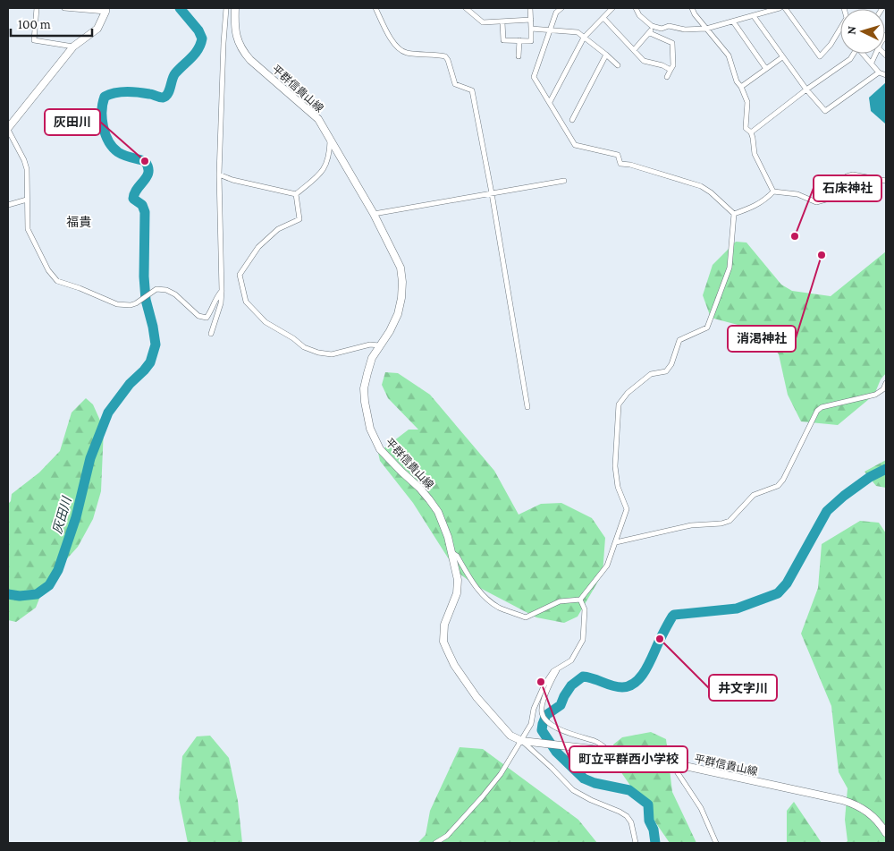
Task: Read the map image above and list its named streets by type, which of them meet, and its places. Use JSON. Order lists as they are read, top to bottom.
{
  "streets": {
    "main road": ["平群信貴山線"]
  },
  "districts": ["福貴"],
  "water": ["灰田川"],
  "places": [
    "灰田川",
    "石床神社",
    "消渇神社",
    "井文字川",
    "町立平群西小学校"
  ],
  "scale_bar": "100 m",
  "north": "left"
}
